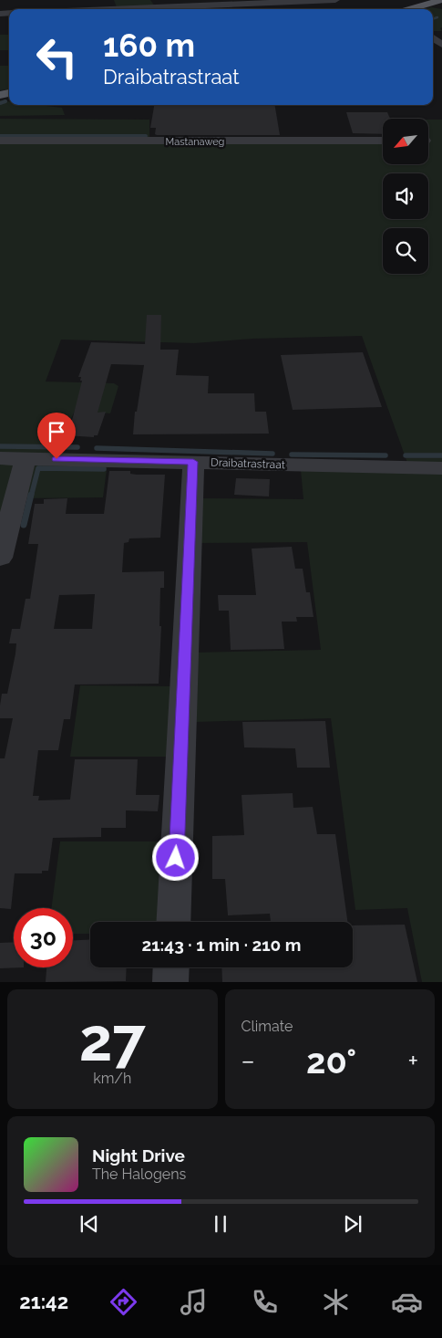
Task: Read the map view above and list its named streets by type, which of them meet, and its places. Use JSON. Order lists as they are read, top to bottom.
{
  "streets": {
    "street": ["Mastanaweg", "Draibatrastraat"]
  },
  "north": "bottom left",
  "page": {
    "turn": ["160 m", "Draibatrastraat"],
    "limit": "30",
    "trip": "21:43 · 1 min · 210 m",
    "tile": [
      ["27", "km/h"],
      "Climate"
    ],
    "heat": ["−", "20°", "+"],
    "song": ["Night Drive", "The Halogens"],
    "tabs": "21:42"
  }
}
